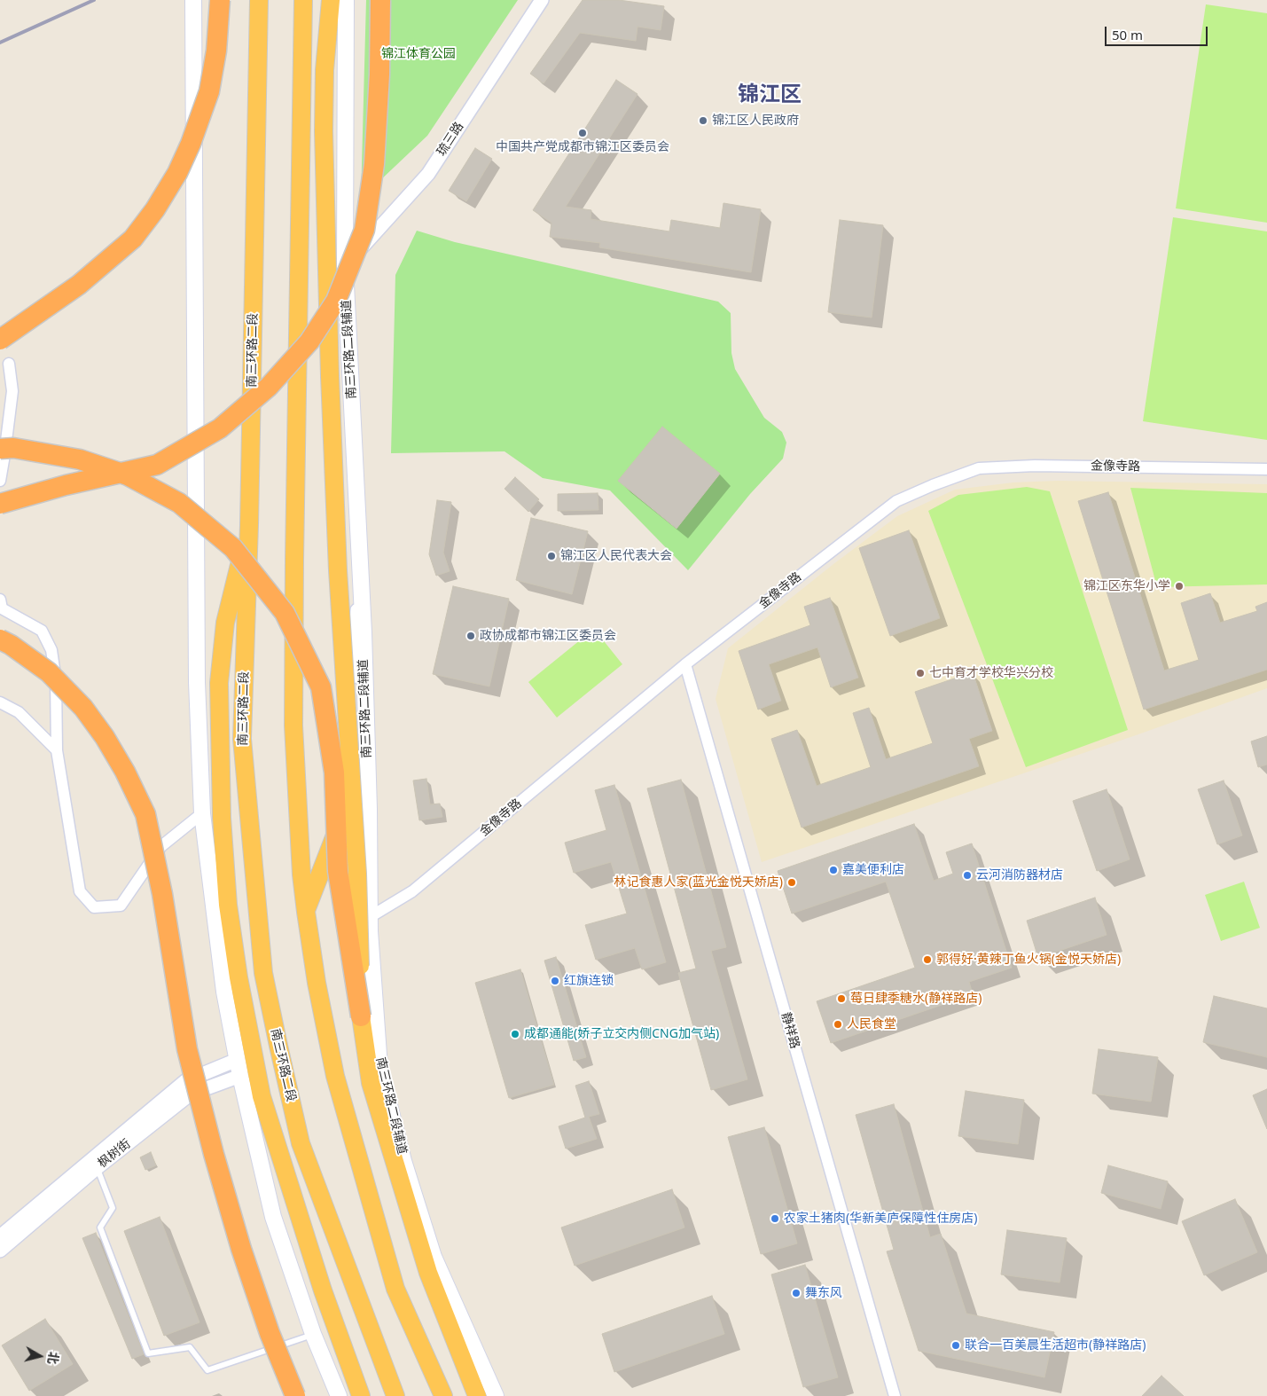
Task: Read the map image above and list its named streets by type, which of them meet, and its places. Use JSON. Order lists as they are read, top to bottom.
{
  "streets": {
    "highway": ["南三环路二段"],
    "main road": ["南三环路二段辅道"],
    "street": [
      "琉三路",
      "金像寺路",
      "静祥路",
      "枫树街"
    ]
  },
  "crossings": [
    ["琉三路", "南三环路二段辅道"],
    ["南三环路二段辅道", "金像寺路"],
    ["金像寺路", "静祥路"]
  ],
  "districts": ["锦江区"],
  "parks": ["锦江体育公园"],
  "places": [
    "锦江区人民政府",
    "中国共产党成都市锦江区委员会",
    "锦江区人民代表大会",
    "锦江区东华小学",
    "政协成都市锦江区委员会",
    "七中育才学校华兴分校",
    "嘉美便利店",
    "云河消防器材店",
    "林记食惠人家(蓝光金悦天娇店)",
    "郭得好·黄辣丁鱼火锅(金悦天娇店)",
    "红旗连锁",
    "莓日肆季糖水(静祥路店)",
    "人民食堂",
    "成都通能(娇子立交内侧CNG加气站)",
    "农家土猪肉(华新美庐保障性住房店)",
    "舞东风",
    "联合一百美晨生活超市(静祥路店)"
  ],
  "scale_bar": "50 m",
  "north": "right"
}
